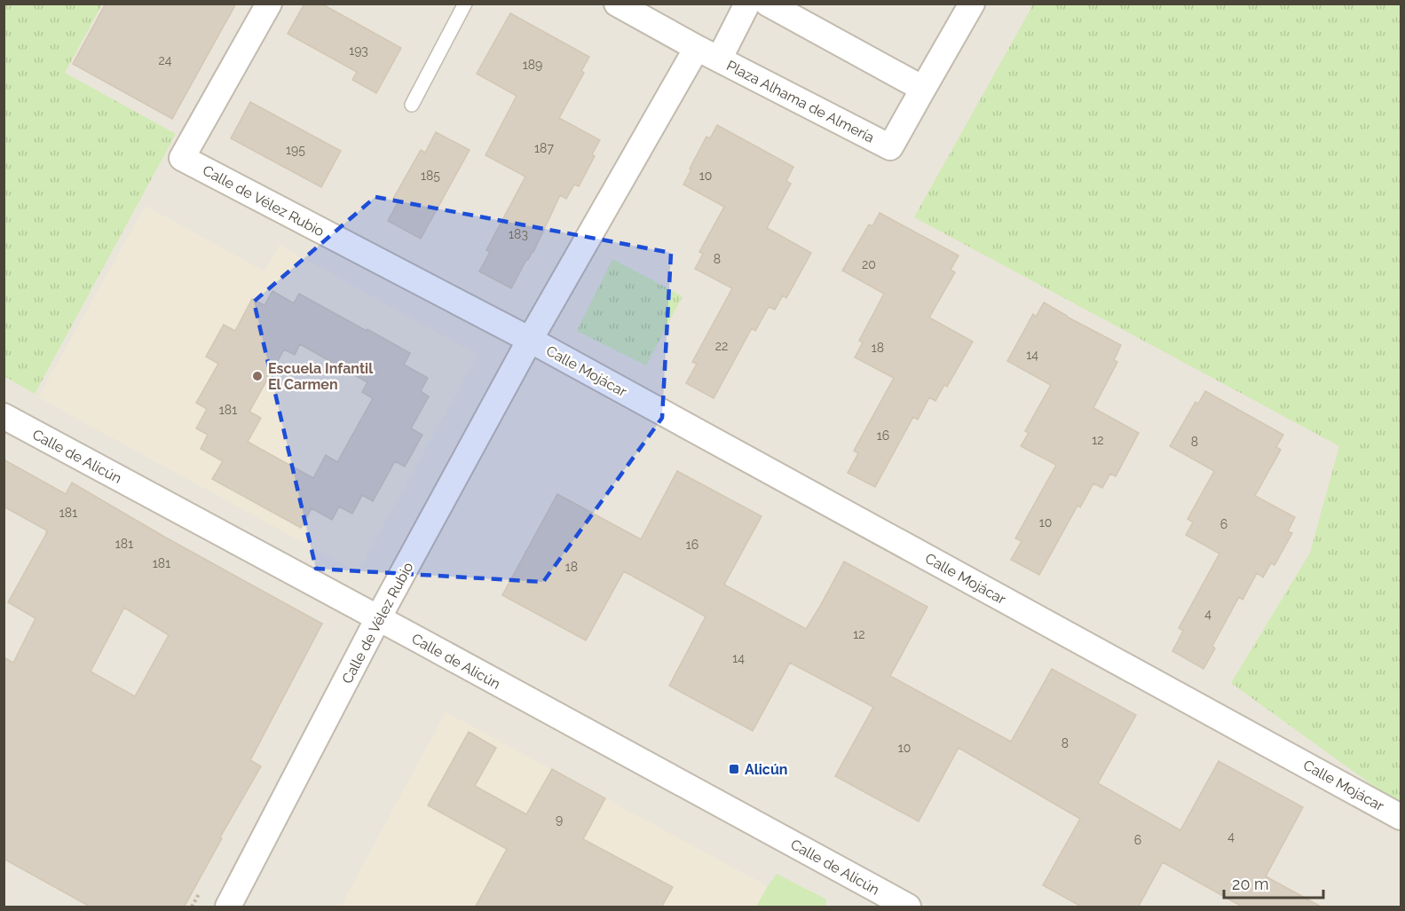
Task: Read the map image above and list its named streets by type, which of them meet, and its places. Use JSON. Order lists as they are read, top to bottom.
{
  "streets": {
    "street": [
      "Plaza Alhama de Almería",
      "Calle de Vélez Rubio",
      "Calle Mojácar",
      "Calle de Alicún"
    ]
  },
  "crossings": [
    ["Calle de Vélez Rubio", "Calle Mojácar"],
    ["Calle de Vélez Rubio", "Calle de Alicún"]
  ],
  "places": {
    "other": ["Escuela Infantil El Carmen"],
    "transit": ["Alicún"]
  },
  "house_numbers": [
    "193",
    "24",
    "189",
    "187",
    "195",
    "185",
    "10",
    "183",
    "8",
    "20",
    "22",
    "18",
    "14",
    "181",
    "16",
    "12",
    "8",
    "181",
    "10",
    "6",
    "181",
    "16",
    "181",
    "18",
    "4",
    "12",
    "14",
    "8",
    "10",
    "9",
    "4",
    "6"
  ],
  "scale_bar": "20 m"
}
